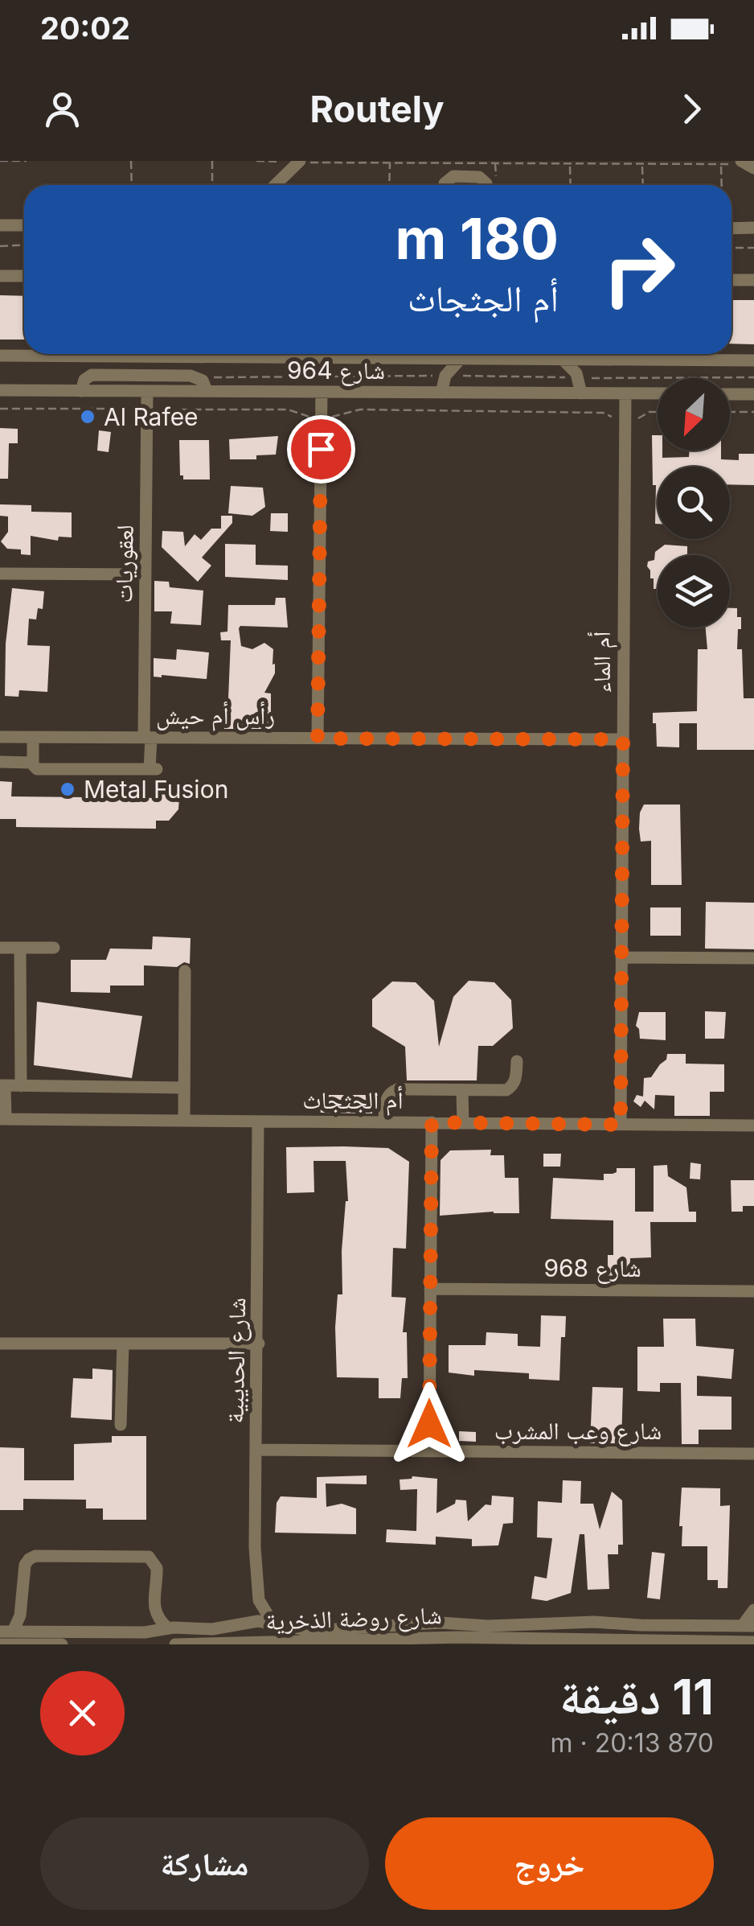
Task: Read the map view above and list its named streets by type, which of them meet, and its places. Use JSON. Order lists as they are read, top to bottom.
{
  "streets": {
    "street": [
      "شارع 964",
      "لعقوريات",
      "أم الماء",
      "رأس أم حيش",
      "أم الجثجاث",
      "شارع 968",
      "شارع الحديبية",
      "شارع وعب المشرب",
      "شارع روضة الذخرية"
    ]
  },
  "crossings": [
    ["شارع 964", "لعقوريات"],
    ["شارع 964", "أم الماء"],
    ["لعقوريات", "رأس أم حيش"],
    ["أم الماء", "رأس أم حيش"],
    ["أم الماء", "أم الجثجاث"],
    ["أم الجثجاث", "شارع الحديبية"],
    ["شارع الحديبية", "شارع وعب المشرب"]
  ],
  "places": ["Al Rafee", "Metal Fusion"],
  "north": "bottom left",
  "page": {
    "status": "20:02",
    "header": "Routely",
    "turn": ["180 m", "أم الجثجاث"],
    "heading": ["11 دقيقة", "870 m · 20:13"],
    "buttons": ["خروج", "مشاركة"]
  }
}
